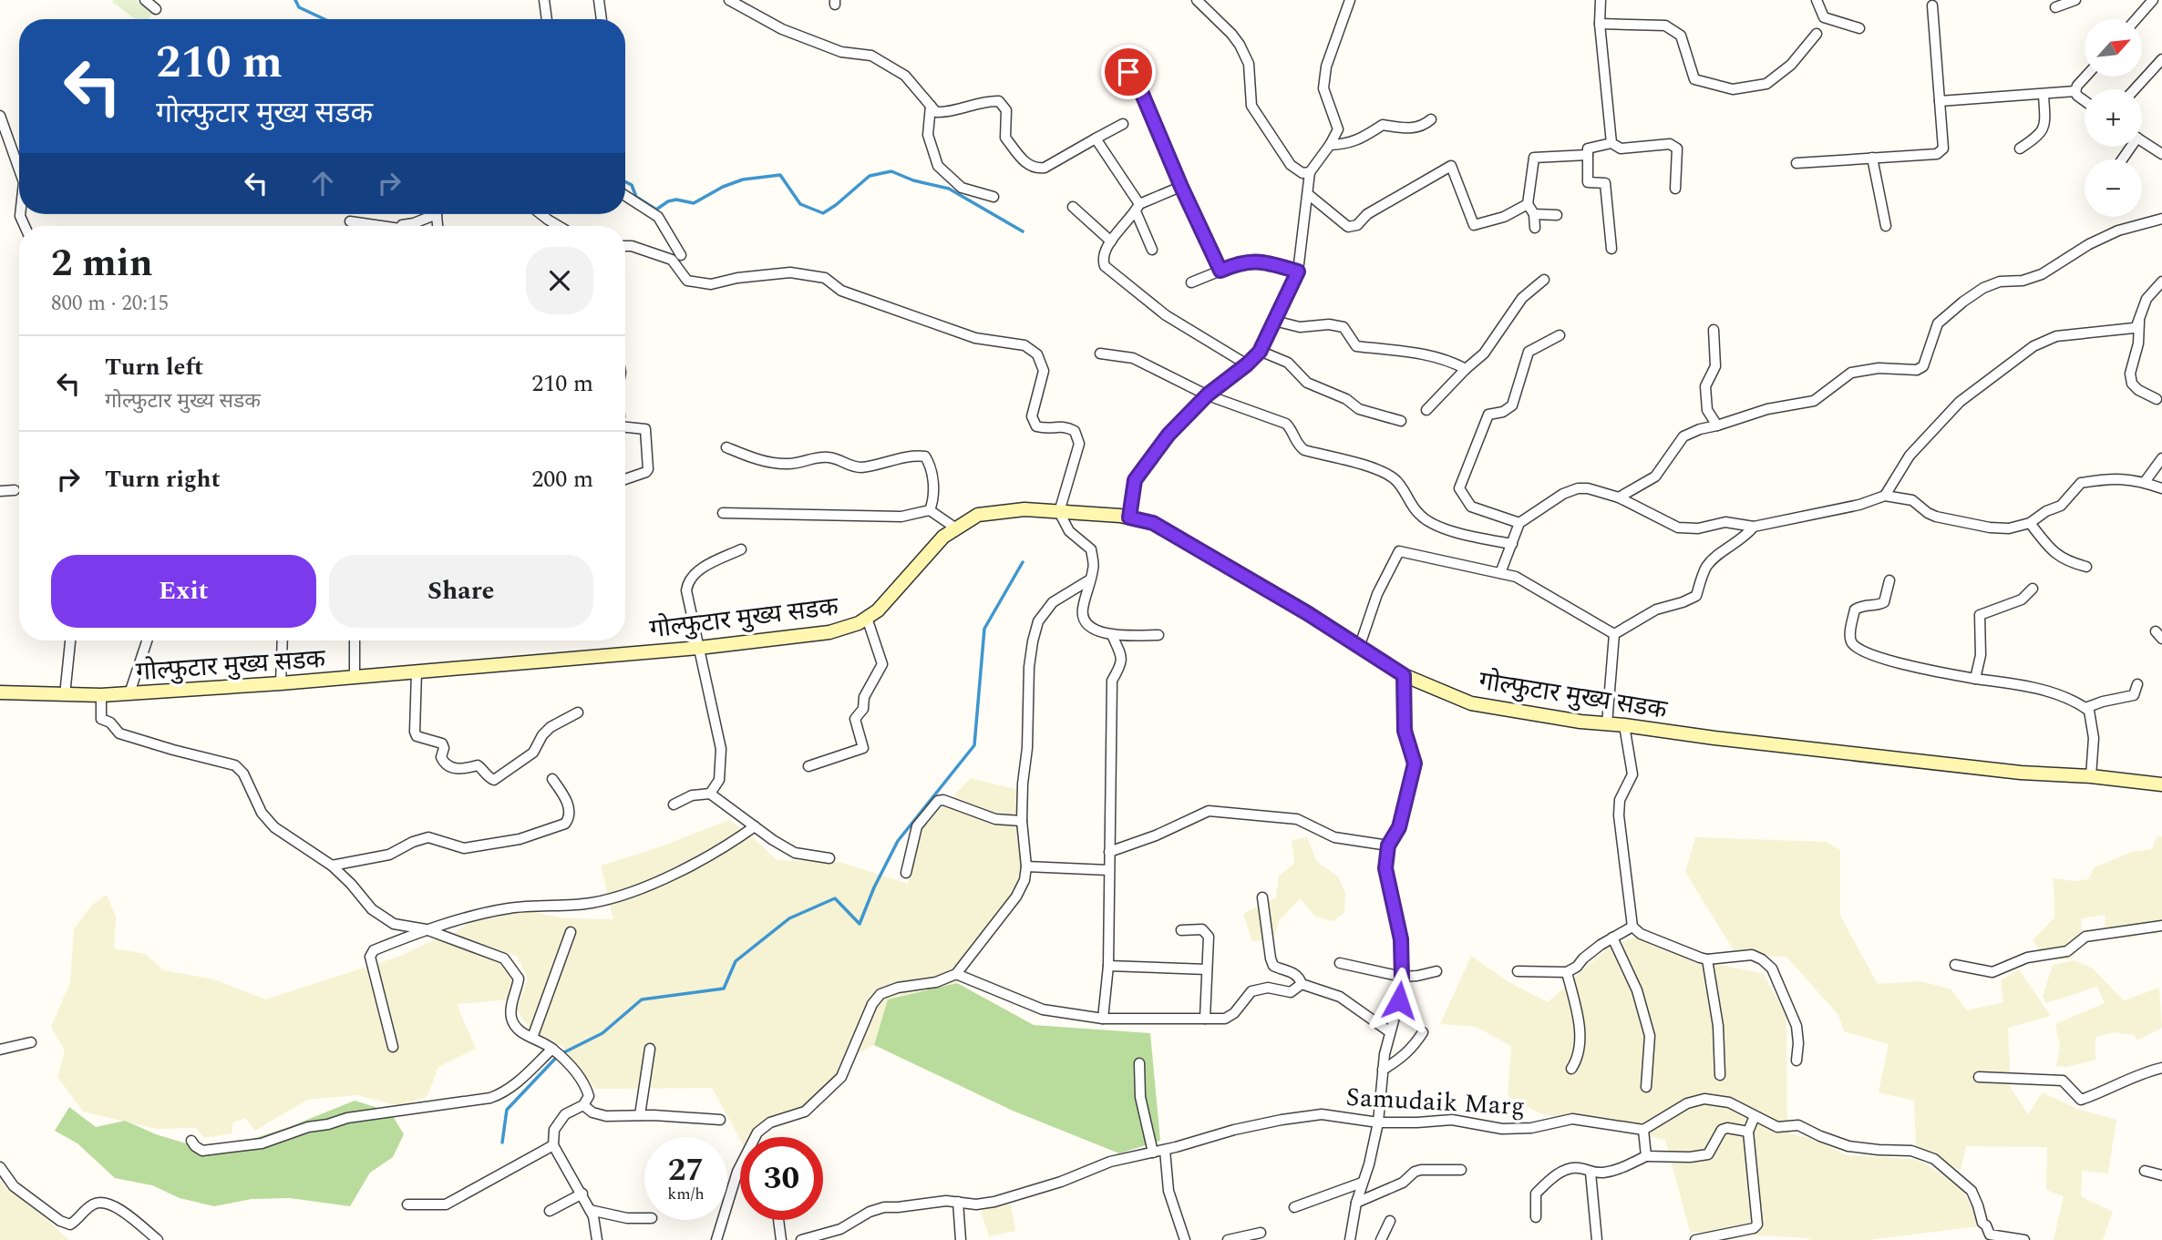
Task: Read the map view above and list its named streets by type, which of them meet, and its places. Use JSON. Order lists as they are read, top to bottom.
{
  "streets": {
    "main road": ["गोल्फुटार मुख्य सडक"],
    "street": ["Samudaik Marg"]
  },
  "north": "top right",
  "page": {
    "map_buttons": ["+", "−"],
    "turn": ["210 m", "गोल्फुटार मुख्य सडक"],
    "heading": ["2 min", "800 m · 20:15"],
    "list": [
      {
        "name": "Turn left",
        "note": "गोल्फुटार मुख्य सडक",
        "value": "210 m"
      },
      {
        "name": "Turn right",
        "value": "200 m"
      }
    ],
    "buttons": ["Exit", "Share"],
    "speed": "27 km/h",
    "limit": "30"
  }
}
